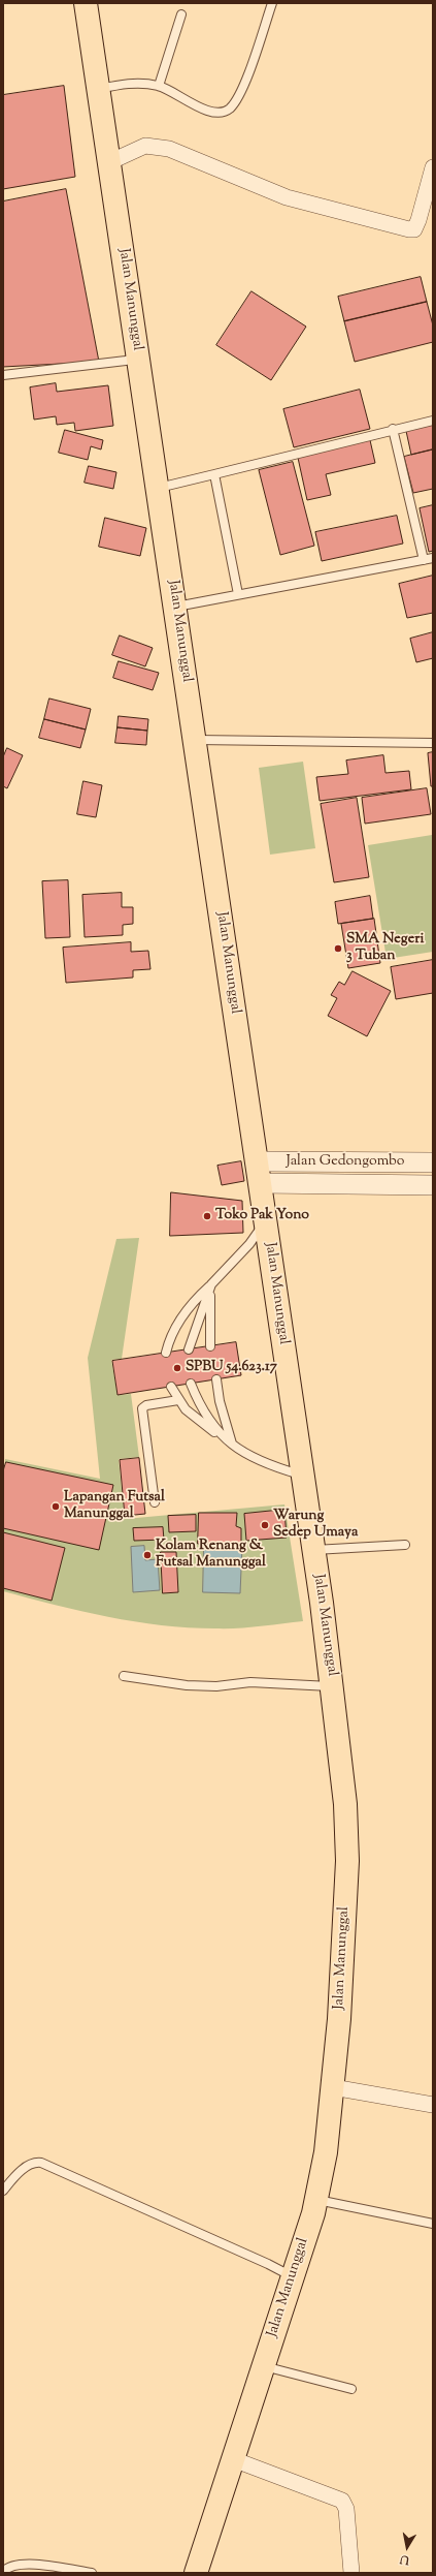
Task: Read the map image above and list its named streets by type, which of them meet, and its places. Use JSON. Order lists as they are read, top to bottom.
{
  "streets": {
    "highway": ["Jalan Manunggal"],
    "street": ["Jalan Gedongombo"]
  },
  "crossings": [
    ["Jalan Manunggal", "Jalan Gedongombo"]
  ],
  "places": [
    "SMA Negeri 3 Tuban",
    "Toko Pak Yono",
    "SPBU 54.623.17",
    "Lapangan Futsal Manunggal",
    "Warung Sedep Umaya",
    "Kolam Renang & Futsal Manunggal"
  ],
  "north": "bottom"
}
